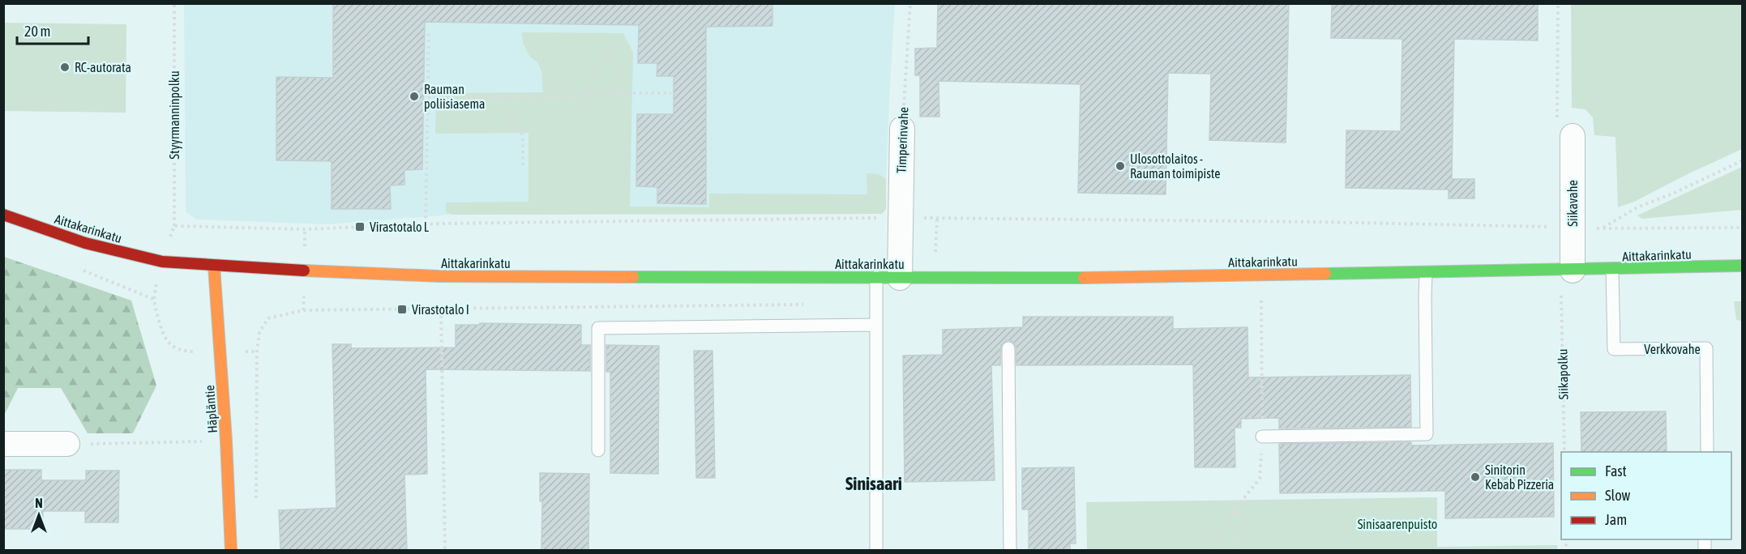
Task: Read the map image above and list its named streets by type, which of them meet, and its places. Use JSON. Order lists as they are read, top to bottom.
{
  "streets": {
    "main road": ["Aittakarinkatu", "Häpläntie"],
    "street": ["Timperinvahe", "Siikavahe"],
    "lane": ["Verkkovahe"],
    "path": ["Styyrmanninpolku", "Siikapolku"]
  },
  "crossings": [
    ["Styyrmanninpolku", "Aittakarinkatu"],
    ["Timperinvahe", "Aittakarinkatu"],
    ["Siikavahe", "Aittakarinkatu"],
    ["Aittakarinkatu", "Verkkovahe"],
    ["Aittakarinkatu", "Häpläntie"]
  ],
  "districts": ["Sinisaari"],
  "parks": ["Sinisaarenpuisto"],
  "places": {
    "other": [
      "RC-autorata",
      "Rauman poliisiasema",
      "Ulosottolaitos - Rauman toimipiste",
      "Sinitorin Kebab Pizzeria"
    ],
    "transit": ["Virastotalo L", "Virastotalo I"]
  },
  "legend": ["Fast", "Slow", "Jam"],
  "scale_bar": "20 m",
  "north": "top"
}
